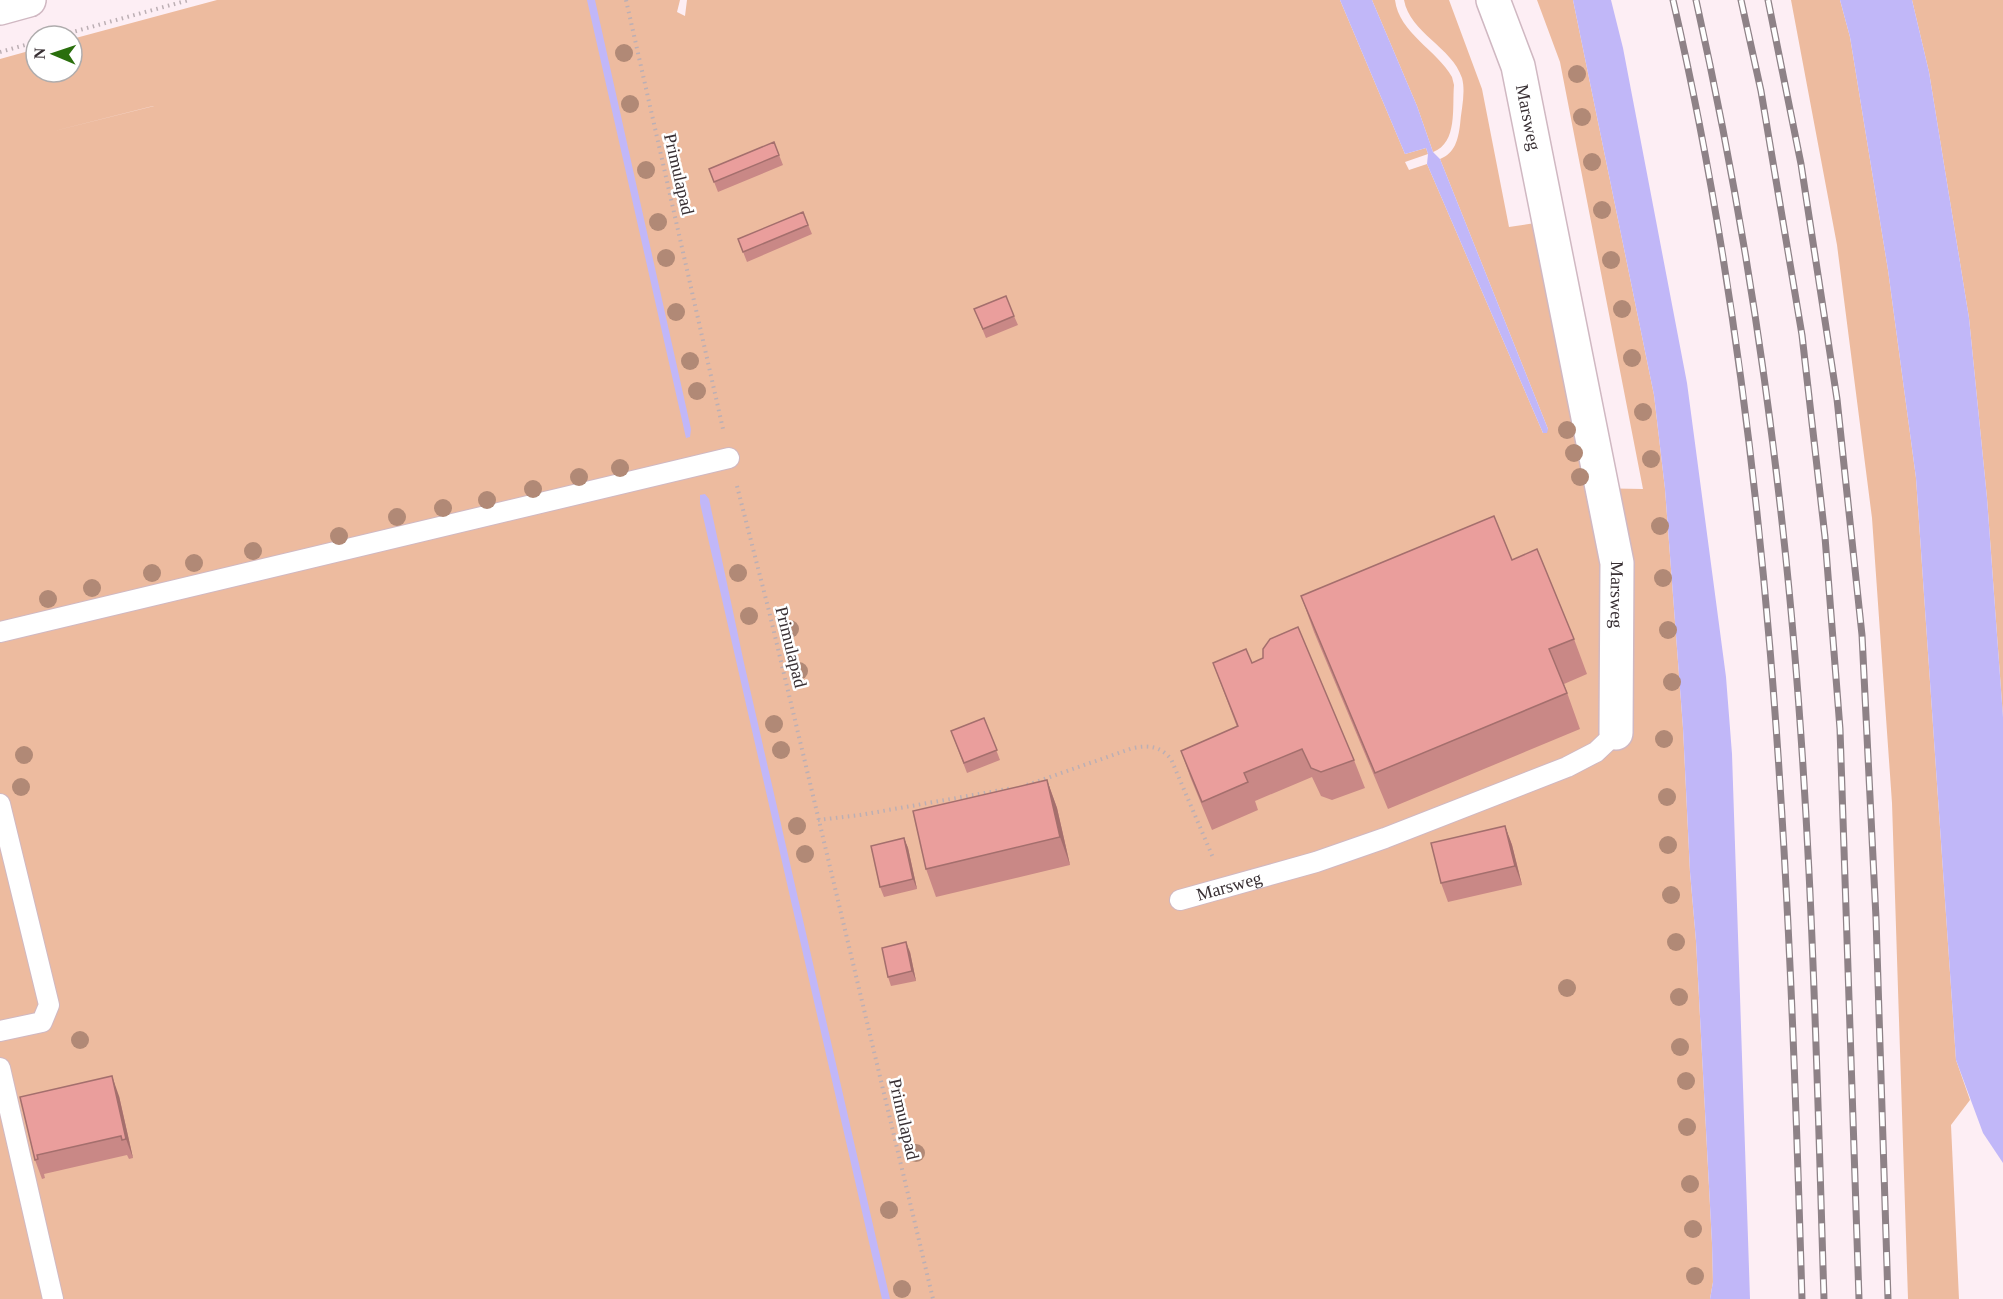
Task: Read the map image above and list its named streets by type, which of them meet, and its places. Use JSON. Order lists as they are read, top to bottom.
{
  "streets": {
    "street": ["Marsweg"],
    "path": ["Primulapad"]
  },
  "north": "left"
}
